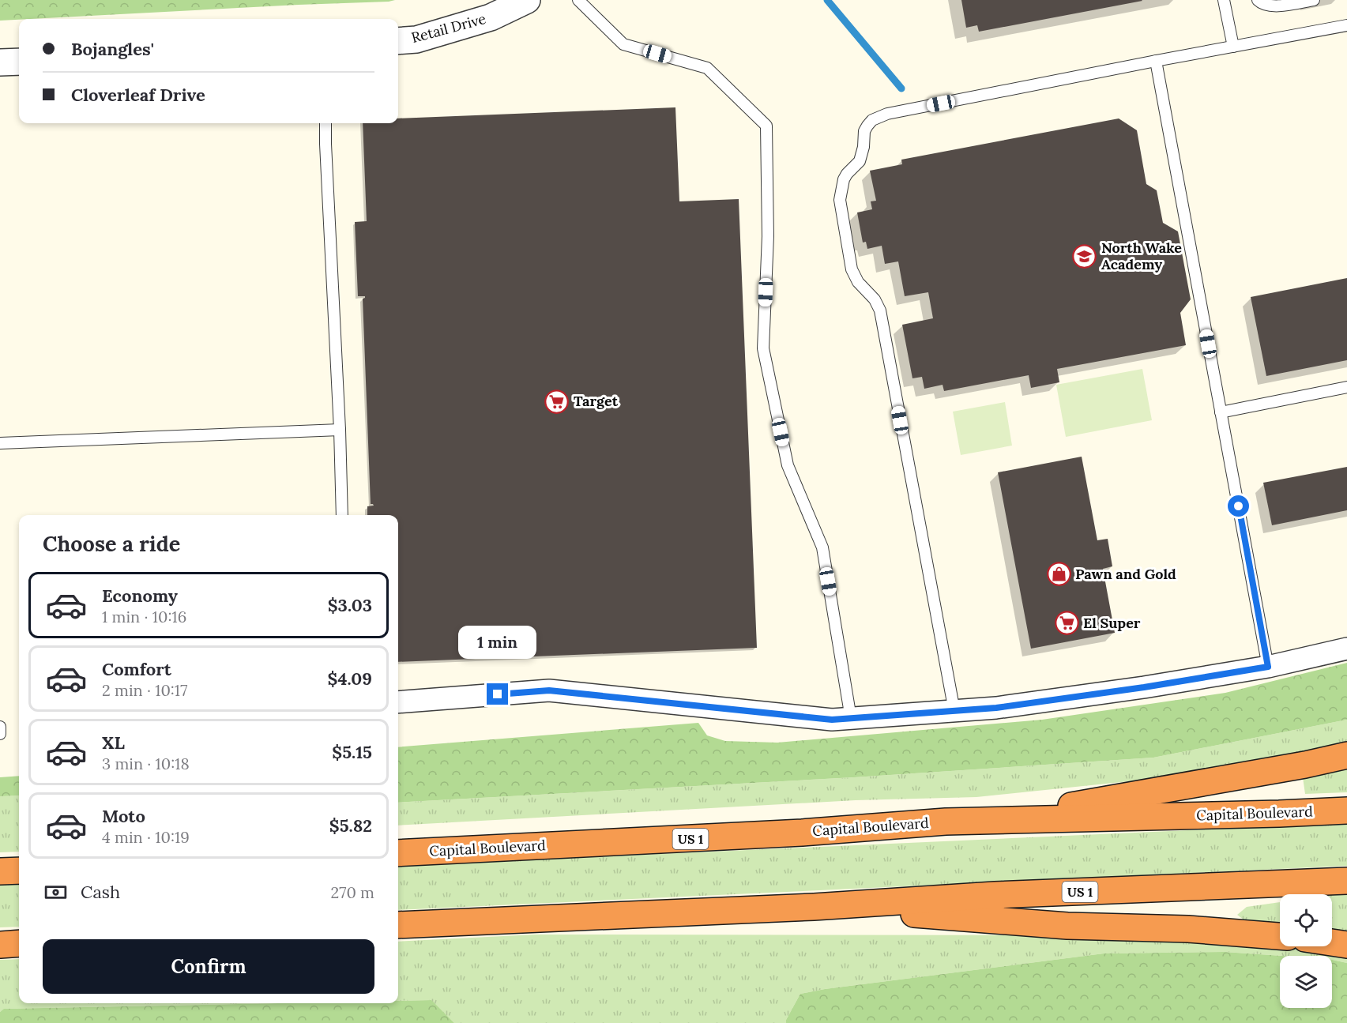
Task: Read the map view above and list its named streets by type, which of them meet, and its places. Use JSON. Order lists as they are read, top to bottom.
{
  "streets": {
    "highway": ["Capital Boulevard", "US 1"],
    "street": ["Retail Drive"]
  },
  "places": {
    "school or university": ["North Wake Academy"],
    "supermarket": ["Target", "El Super"],
    "shop": ["Pawn and Gold"]
  },
  "page": {
    "banner": ["Bojangles'", "Cloverleaf Drive"],
    "heading": "Choose a ride",
    "list": [
      {
        "name": "Economy",
        "note": "1 min · 10:16",
        "value": "$3.03"
      },
      {
        "name": "Comfort",
        "note": "2 min · 10:17",
        "value": "$4.09"
      },
      {
        "name": "XL",
        "note": "3 min · 10:18",
        "value": "$5.15"
      },
      {
        "name": "Moto",
        "note": "4 min · 10:19",
        "value": "$5.82"
      }
    ],
    "bubble": "1 min",
    "pay": ["Cash", "270 m"],
    "buttons": "Confirm"
  }
}
